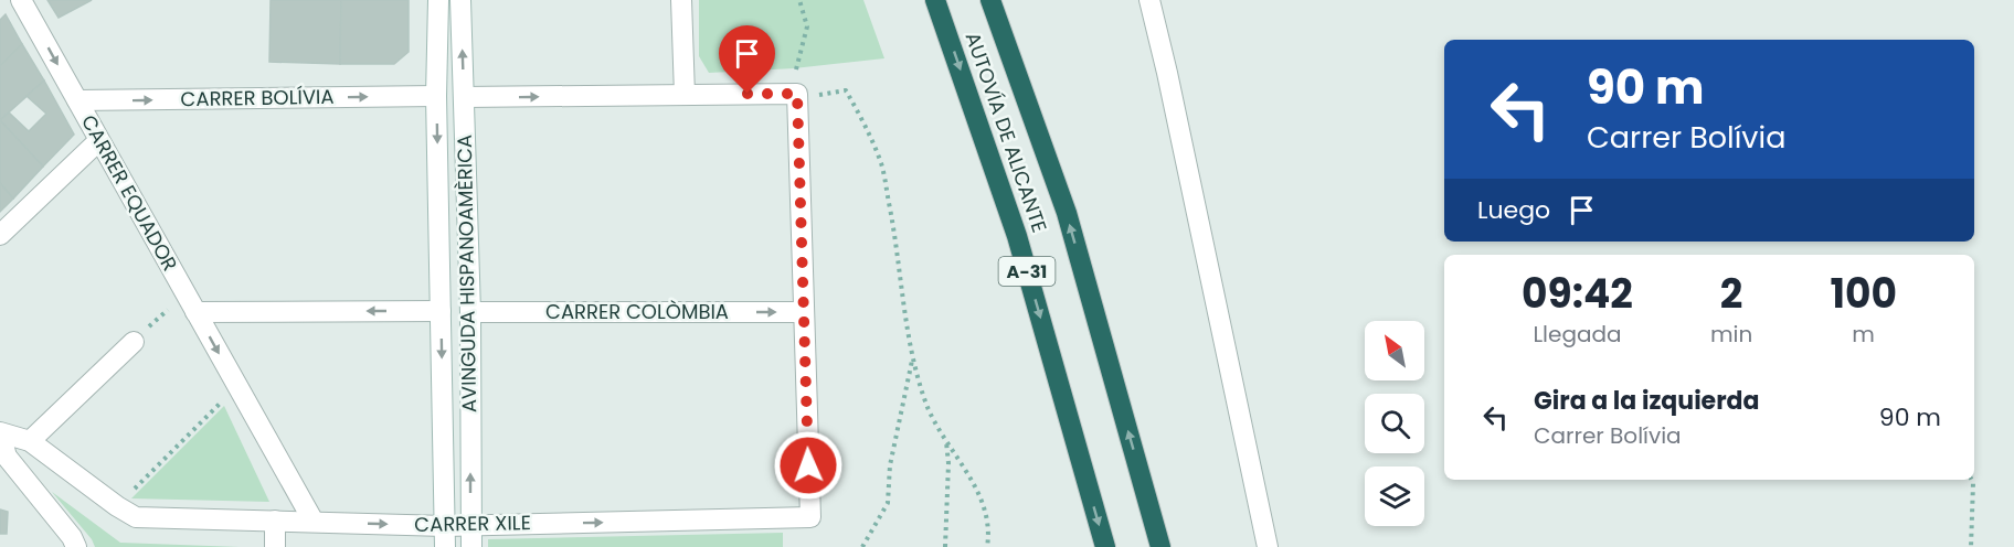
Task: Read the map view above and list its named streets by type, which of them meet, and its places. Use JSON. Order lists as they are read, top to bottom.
{
  "streets": {
    "highway": ["AUTOVÍA DE ALICANTE", "A-31"],
    "street": [
      "CARRER BOLÍVIA",
      "CARRER EQUADOR",
      "AVINGUDA HISPANOAMÈRICA",
      "CARRER COLÒMBIA",
      "CARRER XILE"
    ]
  },
  "crossings": [
    ["CARRER BOLÍVIA", "CARRER EQUADOR"],
    ["CARRER BOLÍVIA", "AVINGUDA HISPANOAMÈRICA"],
    ["CARRER EQUADOR", "CARRER XILE"],
    ["AVINGUDA HISPANOAMÈRICA", "CARRER COLÒMBIA"],
    ["AVINGUDA HISPANOAMÈRICA", "CARRER XILE"],
    ["CARRER COLÒMBIA", "CARRER XILE"]
  ],
  "one_way": ["CARRER BOLÍVIA", "CARRER COLÒMBIA"],
  "north": "top left",
  "page": {
    "turn": ["90 m", "Carrer Bolívia"],
    "then": "Luego",
    "eta": [
      "09:42",
      "Llegada",
      "2",
      "min",
      "100",
      "m"
    ],
    "list": [
      {
        "name": "Gira a la izquierda",
        "note": "Carrer Bolívia",
        "value": "90 m"
      }
    ]
  }
}
